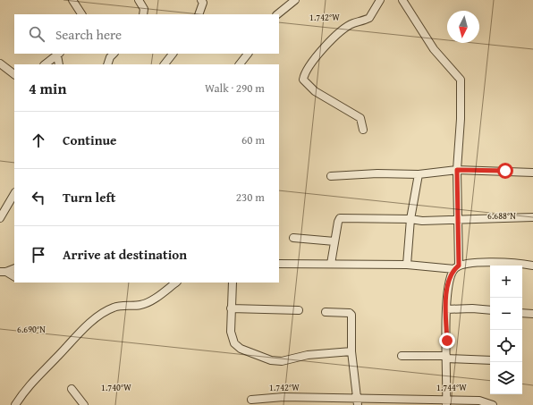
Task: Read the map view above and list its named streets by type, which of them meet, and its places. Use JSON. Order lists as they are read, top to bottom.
{
  "north": "bottom",
  "page": {
    "search": "Search here",
    "heading": ["4 min", "Walk · 290 m"],
    "list": [
      ["Continue", "60 m"],
      ["Turn left", "230 m"],
      "Arrive at destination"
    ],
    "map_buttons": ["+", "−"]
  },
  "coordinates": [
    "1.742°W",
    "6.688°N",
    "6.690°N",
    "1.740°W",
    "1.744°W"
  ]
}
